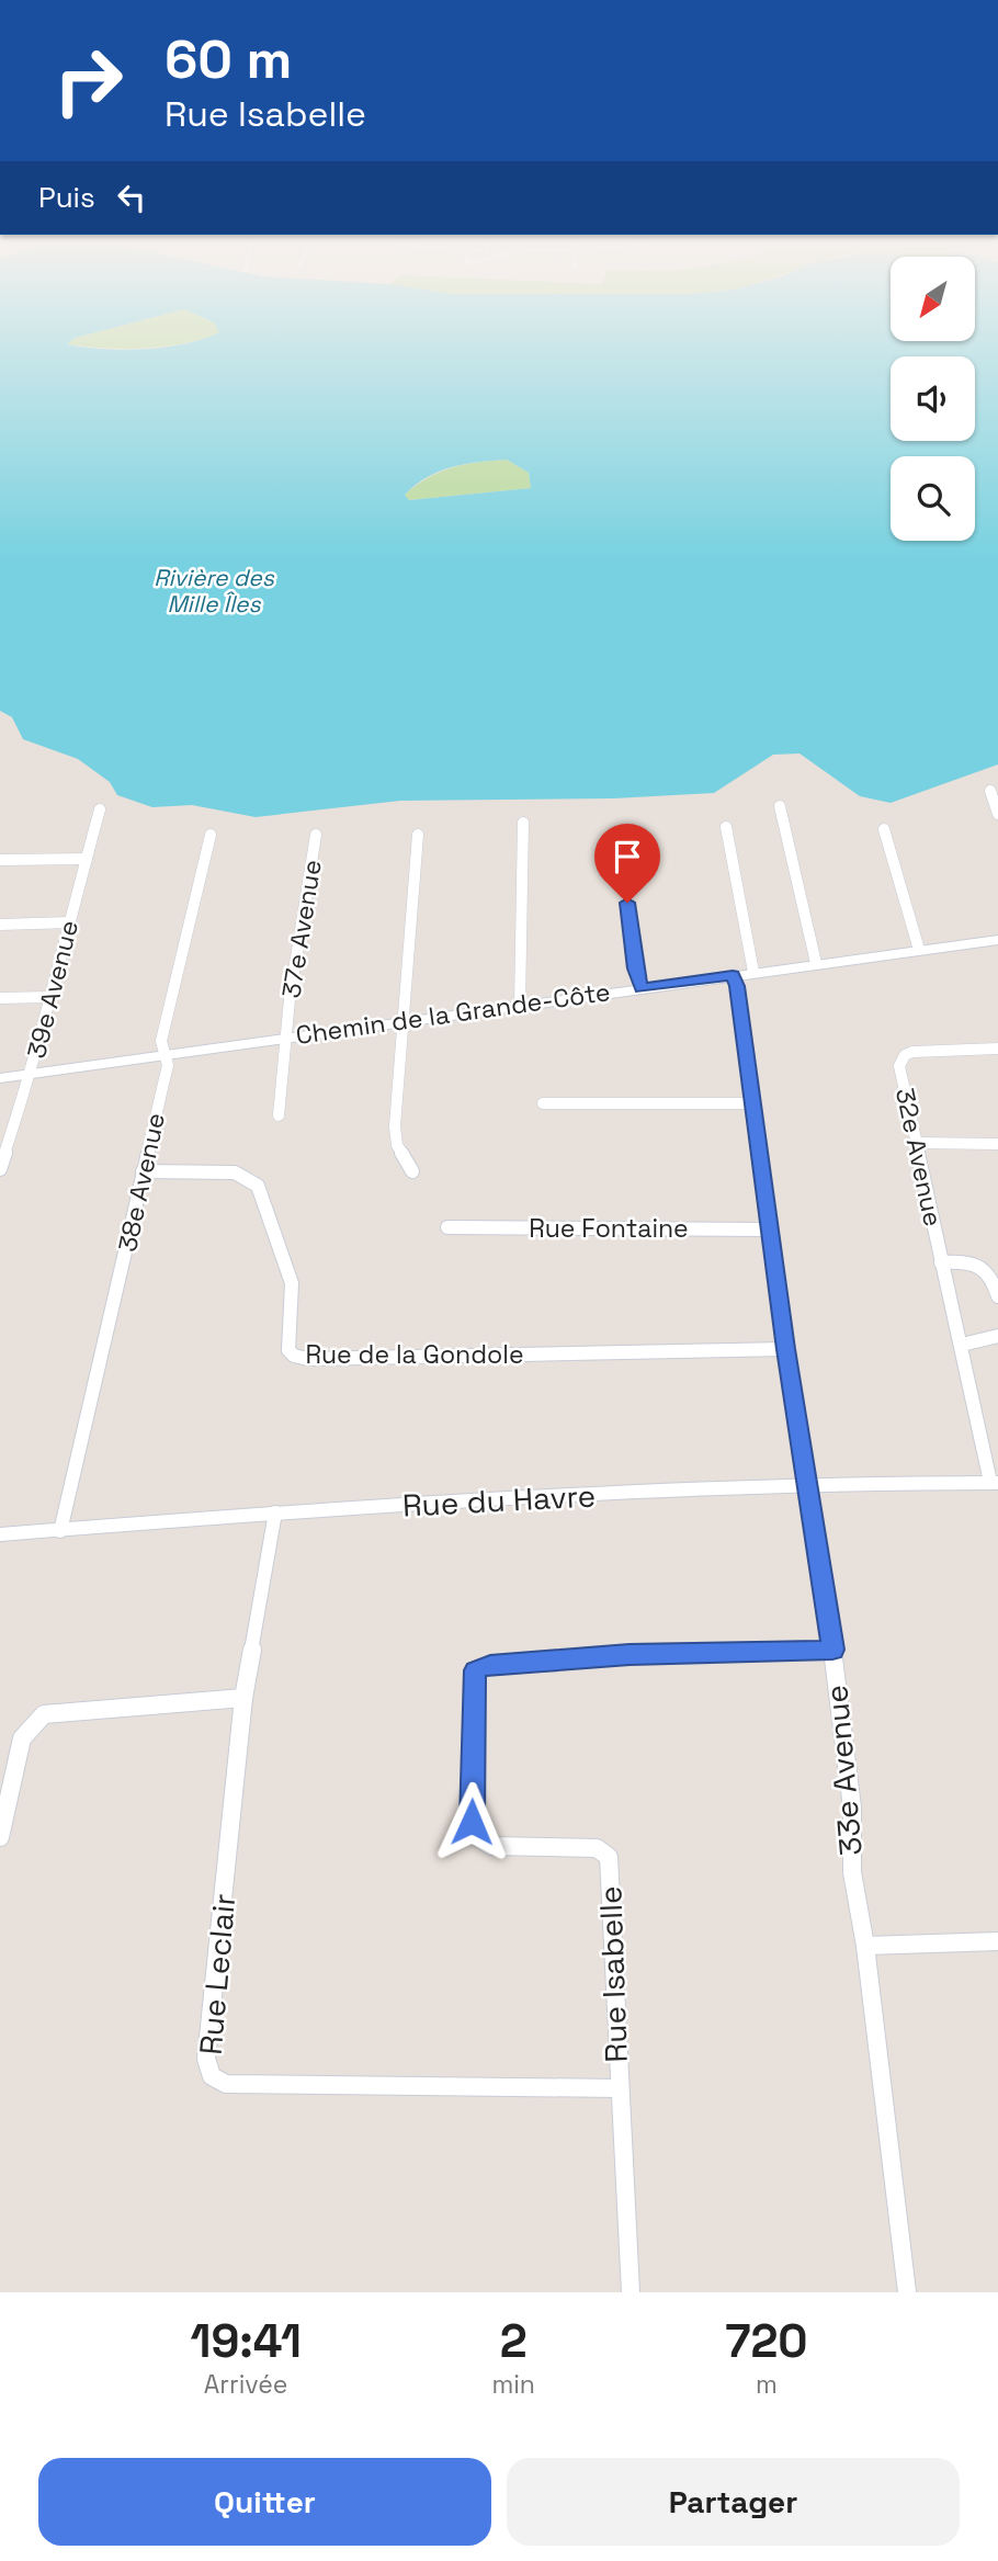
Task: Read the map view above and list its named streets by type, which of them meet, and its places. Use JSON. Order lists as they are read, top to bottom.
{
  "streets": {
    "main road": ["Chemin de la Grande-Côte"],
    "street": [
      "37e Avenue",
      "39e Avenue",
      "32e Avenue",
      "38e Avenue",
      "Rue Fontaine",
      "Rue de la Gondole",
      "Rue du Havre",
      "33e Avenue",
      "Rue Leclair",
      "Rue Isabelle"
    ]
  },
  "crossings": [
    ["37e Avenue", "Chemin de la Grande-Côte"],
    ["39e Avenue", "Chemin de la Grande-Côte"],
    ["Chemin de la Grande-Côte", "38e Avenue"],
    ["Chemin de la Grande-Côte", "33e Avenue"],
    ["32e Avenue", "Rue du Havre"],
    ["38e Avenue", "Rue de la Gondole"],
    ["38e Avenue", "Rue du Havre"],
    ["Rue Fontaine", "33e Avenue"],
    ["Rue de la Gondole", "33e Avenue"],
    ["Rue du Havre", "33e Avenue"],
    ["Rue du Havre", "Rue Leclair"],
    ["33e Avenue", "Rue Isabelle"],
    ["Rue Leclair", "Rue Isabelle"]
  ],
  "water": ["Rivière des Mille Îles"],
  "north": "bottom left",
  "page": {
    "turn": ["60 m", "Rue Isabelle"],
    "then": "Puis",
    "eta": [
      "19:41",
      "Arrivée",
      "2",
      "min",
      "720",
      "m"
    ],
    "buttons": ["Quitter", "Partager"]
  }
}
